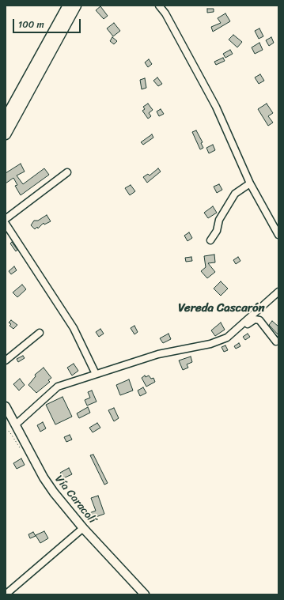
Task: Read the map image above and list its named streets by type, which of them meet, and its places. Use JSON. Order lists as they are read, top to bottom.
{
  "streets": {
    "main road": ["Vía Caracolí"]
  },
  "districts": ["Vereda Cascarón"],
  "scale_bar": "100 m"
}
